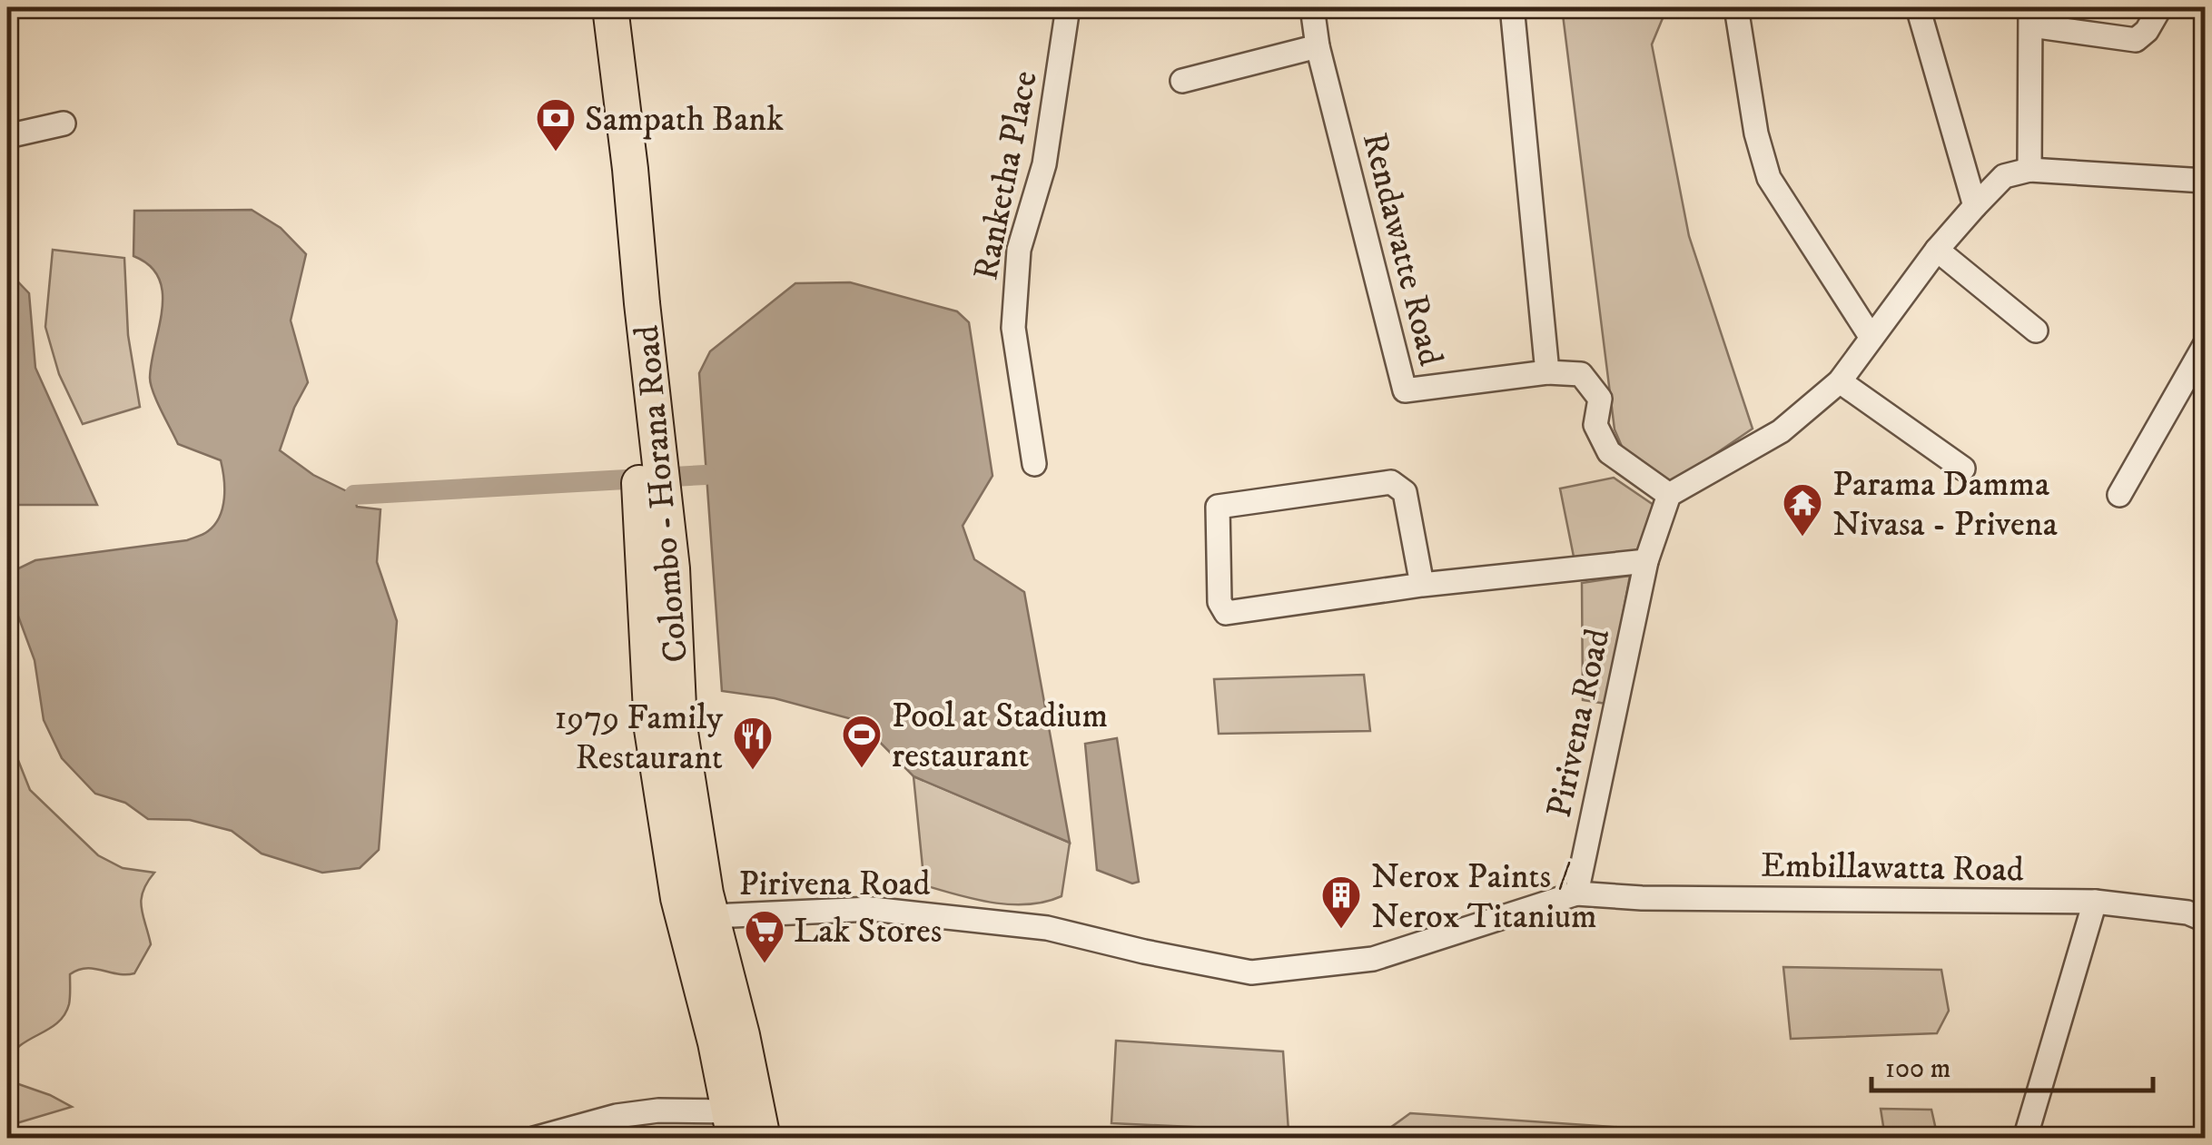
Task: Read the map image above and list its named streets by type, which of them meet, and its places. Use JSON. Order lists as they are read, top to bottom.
{
  "streets": {
    "main road": ["Colombo - Horana Road"],
    "street": [
      "Ranketha Place",
      "Rendawatte Road",
      "Pirivena Road",
      "Embillawatta Road"
    ]
  },
  "crossings": [
    ["Rendawatte Road", "Pirivena Road"],
    ["Colombo - Horana Road", "Pirivena Road"],
    ["Pirivena Road", "Embillawatta Road"]
  ],
  "places": {
    "bank": ["Sampath Bank"],
    "temple": ["Parama Damma Nivasa - Privena"],
    "sports": ["Pool at Stadium restaurant"],
    "restaurant": ["1979 Family Restaurant"],
    "building": ["Nerox Paints / Nerox Titanium"],
    "supermarket": ["Lak Stores"]
  },
  "scale_bar": "100 m"
}
